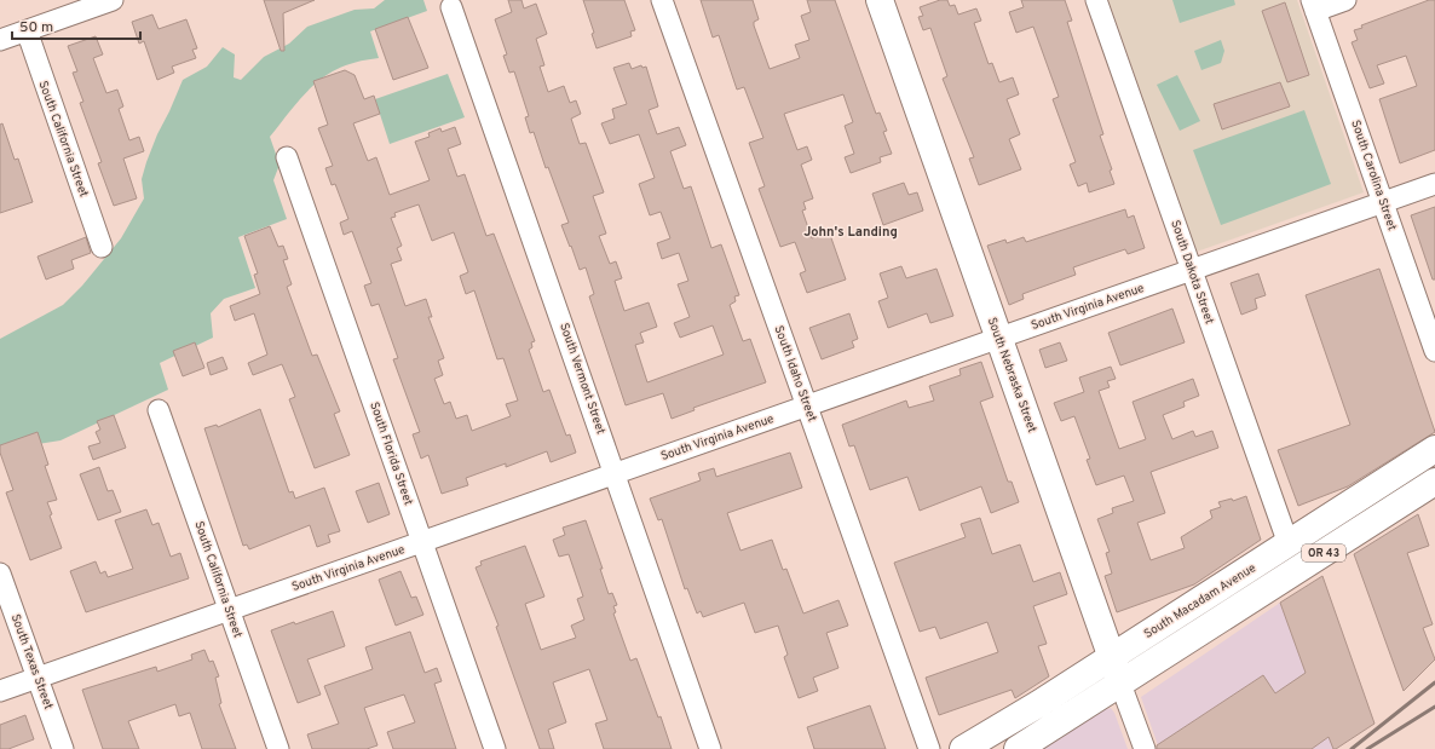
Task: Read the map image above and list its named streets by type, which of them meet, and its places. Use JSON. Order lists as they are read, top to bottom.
{
  "streets": {
    "main road": ["South Nebraska Street", "OR 43", "South Macadam Avenue"],
    "street": [
      "South California Street",
      "South Carolina Street",
      "South Dakota Street",
      "South Virginia Avenue",
      "South Idaho Street",
      "South Vermont Street",
      "South Florida Street",
      "South Texas Street"
    ]
  },
  "crossings": [
    ["South California Street", "South Virginia Avenue"],
    ["South Carolina Street", "South Virginia Avenue"],
    ["South Dakota Street", "South Virginia Avenue"],
    ["South Dakota Street", "South Macadam Avenue"],
    ["South Virginia Avenue", "South Idaho Street"],
    ["South Virginia Avenue", "South Nebraska Street"],
    ["South Virginia Avenue", "South Vermont Street"],
    ["South Virginia Avenue", "South Florida Street"],
    ["South Virginia Avenue", "South Texas Street"],
    ["South Nebraska Street", "OR 43"],
    ["South Nebraska Street", "South Macadam Avenue"]
  ],
  "districts": ["John's Landing"],
  "scale_bar": "50 m"
}
